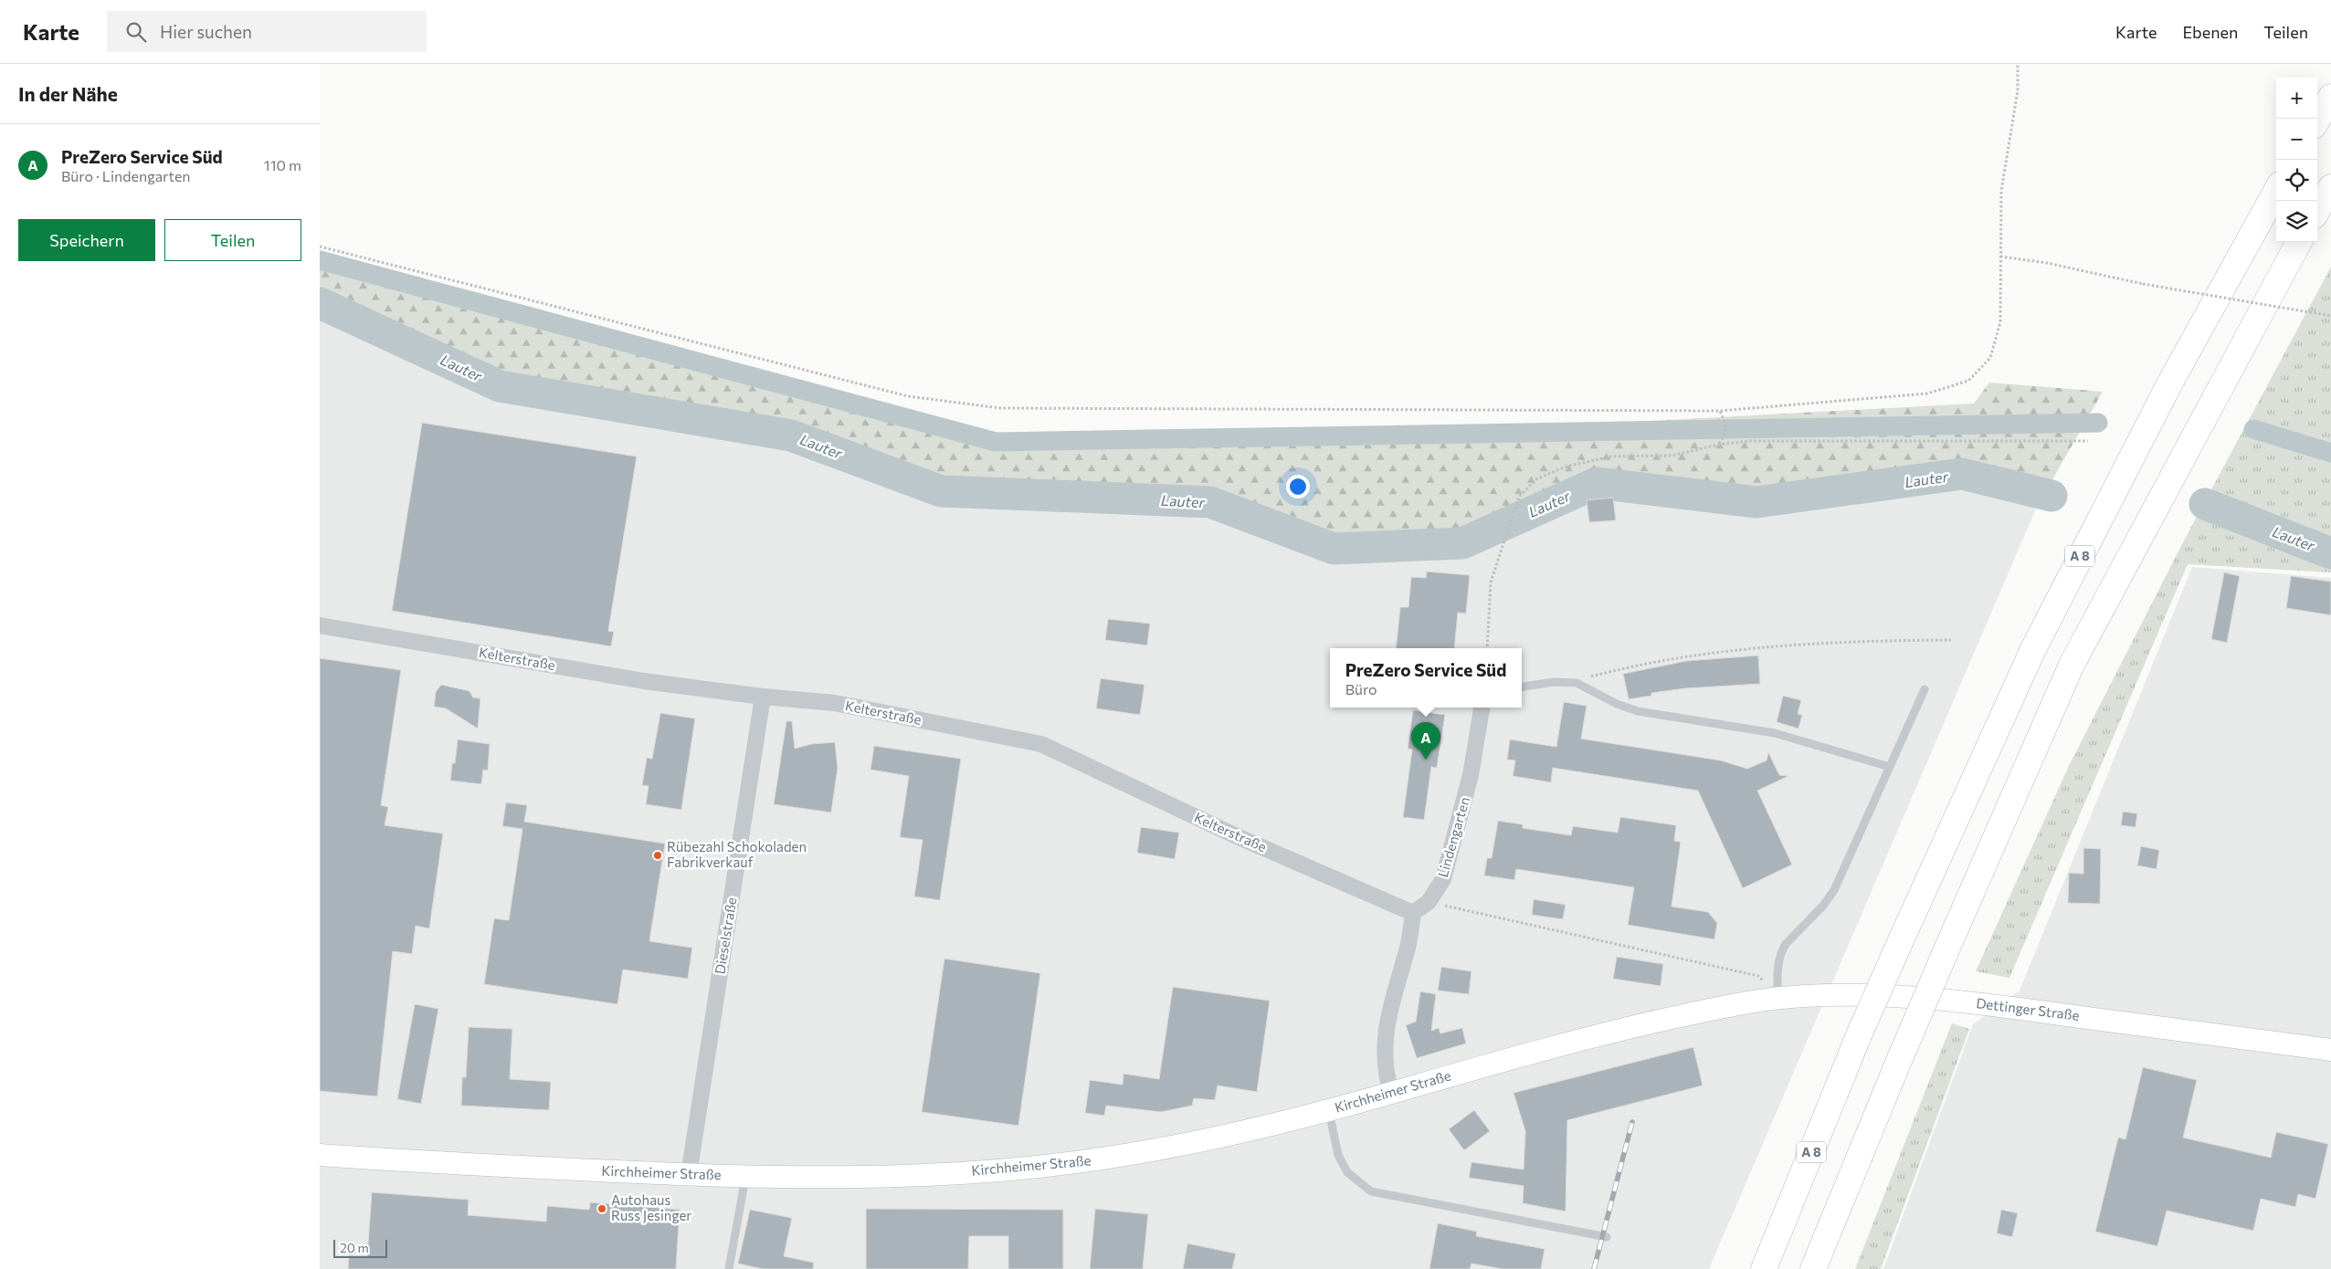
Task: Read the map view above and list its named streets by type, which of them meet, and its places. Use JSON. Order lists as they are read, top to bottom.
{
  "streets": {
    "highway": ["A 8"],
    "street": [
      "Kelterstraße",
      "Lindengarten",
      "Dieselstraße",
      "Dettinger Straße",
      "Kirchheimer Straße"
    ]
  },
  "crossings": [
    ["Kelterstraße", "Lindengarten"],
    ["Kelterstraße", "Dieselstraße"],
    ["Dieselstraße", "Kirchheimer Straße"],
    ["Dettinger Straße", "Kirchheimer Straße"]
  ],
  "water": ["Lauter"],
  "places": ["Rübezahl Schokoladen Fabrikverkauf", "Autohaus Russ Jesinger"],
  "scale_bar": "20 m",
  "page": {
    "header": "Karte",
    "search": "Hier suchen",
    "nav": ["Karte", "Ebenen", "Teilen"],
    "heading": "In der Nähe",
    "map_buttons": ["+", "−"],
    "list": [
      {
        "mark": "A",
        "name": "PreZero Service Süd",
        "note": "Büro · Lindengarten",
        "value": "110 m"
      }
    ],
    "buttons": ["Speichern", "Teilen"],
    "popup": ["PreZero Service Süd", "Büro"],
    "pins": "A",
    "scale": "20 m"
  }
}
